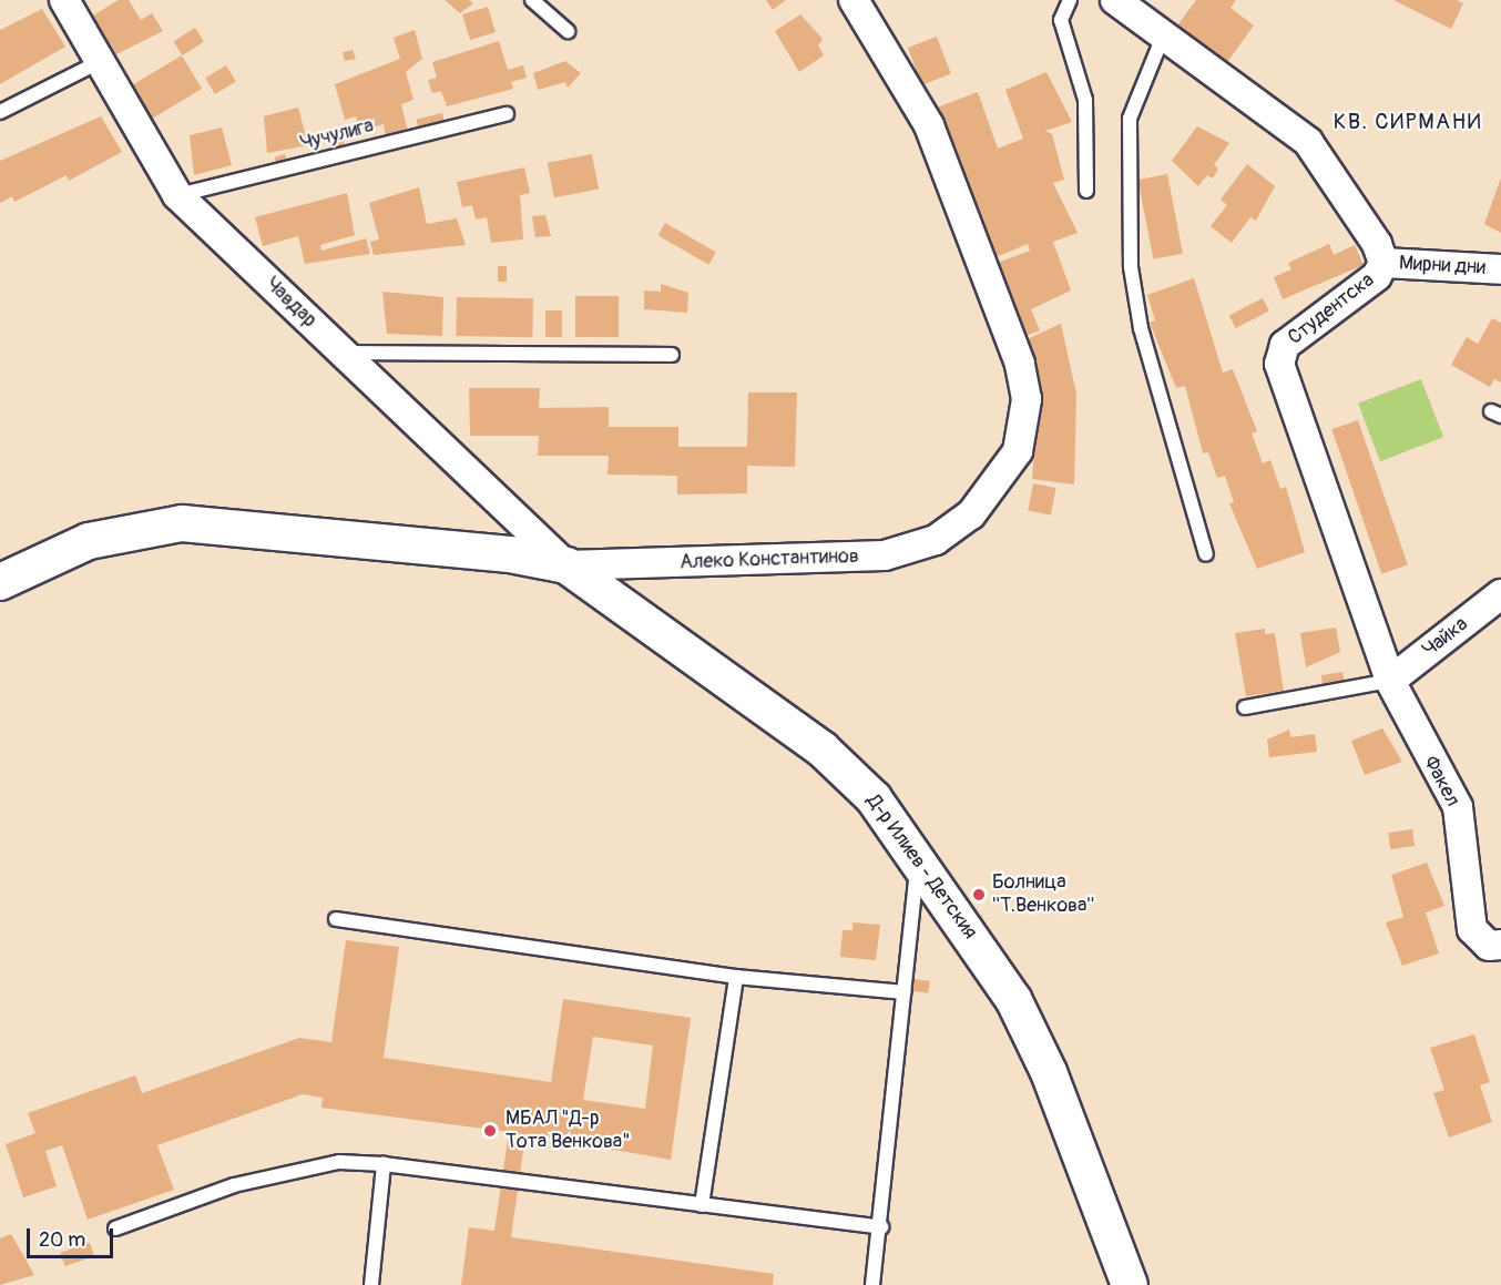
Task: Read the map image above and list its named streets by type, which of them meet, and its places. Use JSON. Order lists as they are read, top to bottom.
{
  "streets": {
    "street": [
      "Мирни дни",
      "Чавдар",
      "Студентска",
      "Алеко Константинов",
      "Чайка",
      "Факел",
      "Д-р Илиев - Детския"
    ],
    "lane": ["Чучулига"]
  },
  "crossings": [
    ["Чучулига", "Чавдар"],
    ["Мирни дни", "Студентска"],
    ["Чавдар", "Алеко Константинов"],
    ["Чавдар", "Д-р Илиев - Детския"],
    ["Студентска", "Чайка"],
    ["Студентска", "Факел"],
    ["Алеко Константинов", "Д-р Илиев - Детския"],
    ["Чайка", "Факел"]
  ],
  "districts": ["КВ. СИРМАНИ"],
  "places": ["Болница ''Т.Венкова''", "МБАЛ \"Д-р Тота Венкова\""],
  "scale_bar": "20 m"
}
